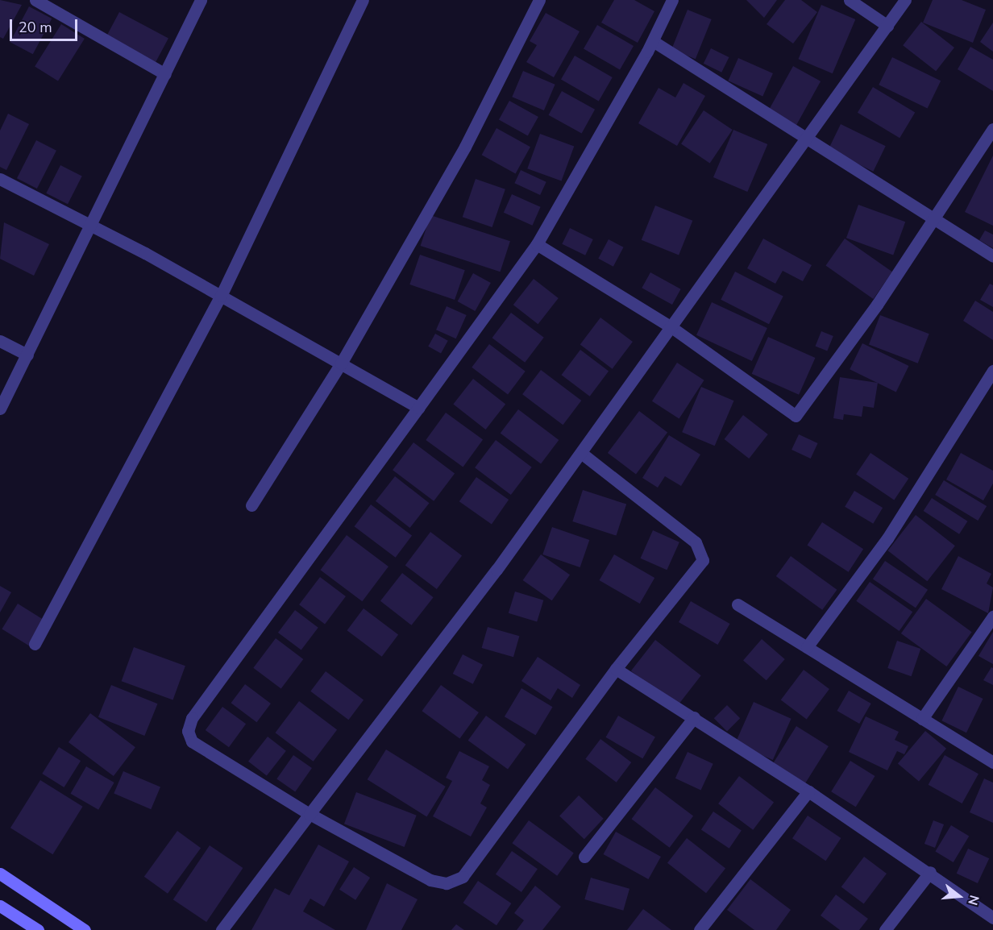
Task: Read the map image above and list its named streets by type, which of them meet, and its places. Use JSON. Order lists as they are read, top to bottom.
{
  "scale_bar": "20 m",
  "north": "right"
}
